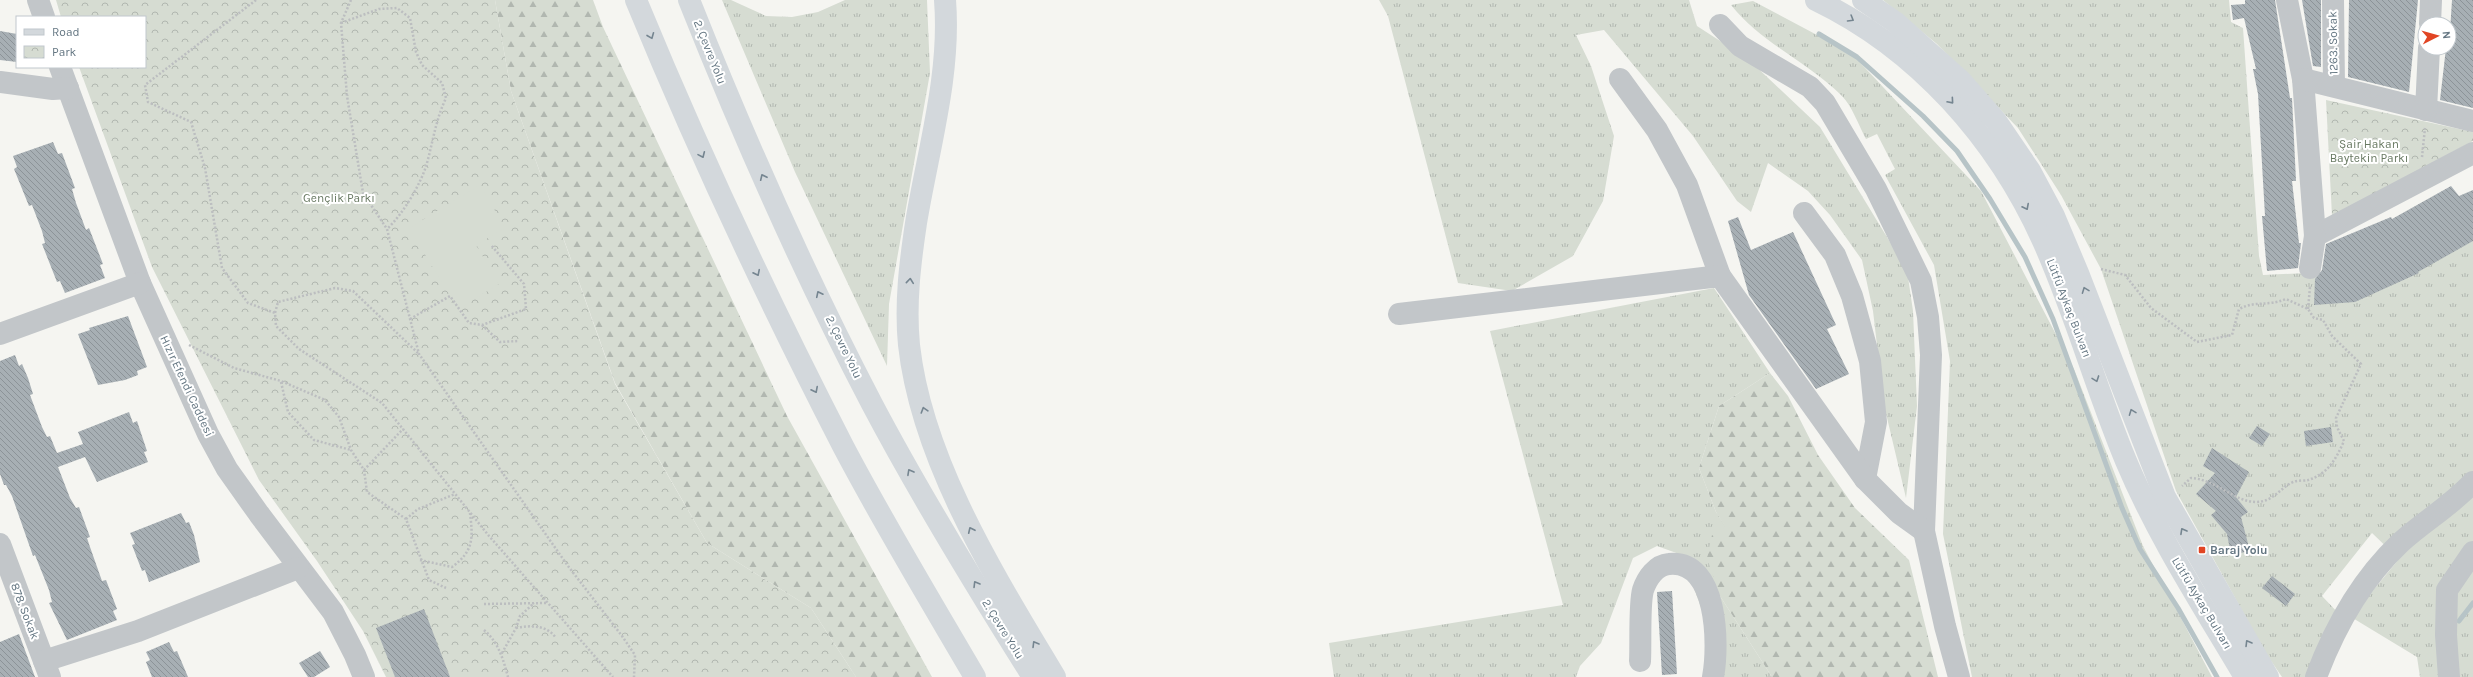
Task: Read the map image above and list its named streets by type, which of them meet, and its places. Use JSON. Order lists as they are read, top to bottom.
{
  "streets": {
    "main road": ["2. Çevre Yolu", "Lütfü Aykaç Bulvarı"],
    "street": ["1263. Sokak", "Hızır Efendi Caddesi", "878. Sokak"]
  },
  "parks": ["Şair Hakan Baytekin Parkı", "Gençlik Parkı"],
  "places": {
    "transit": ["Baraj Yolu"]
  },
  "legend": ["Road", "Park"],
  "north": "right"
}
